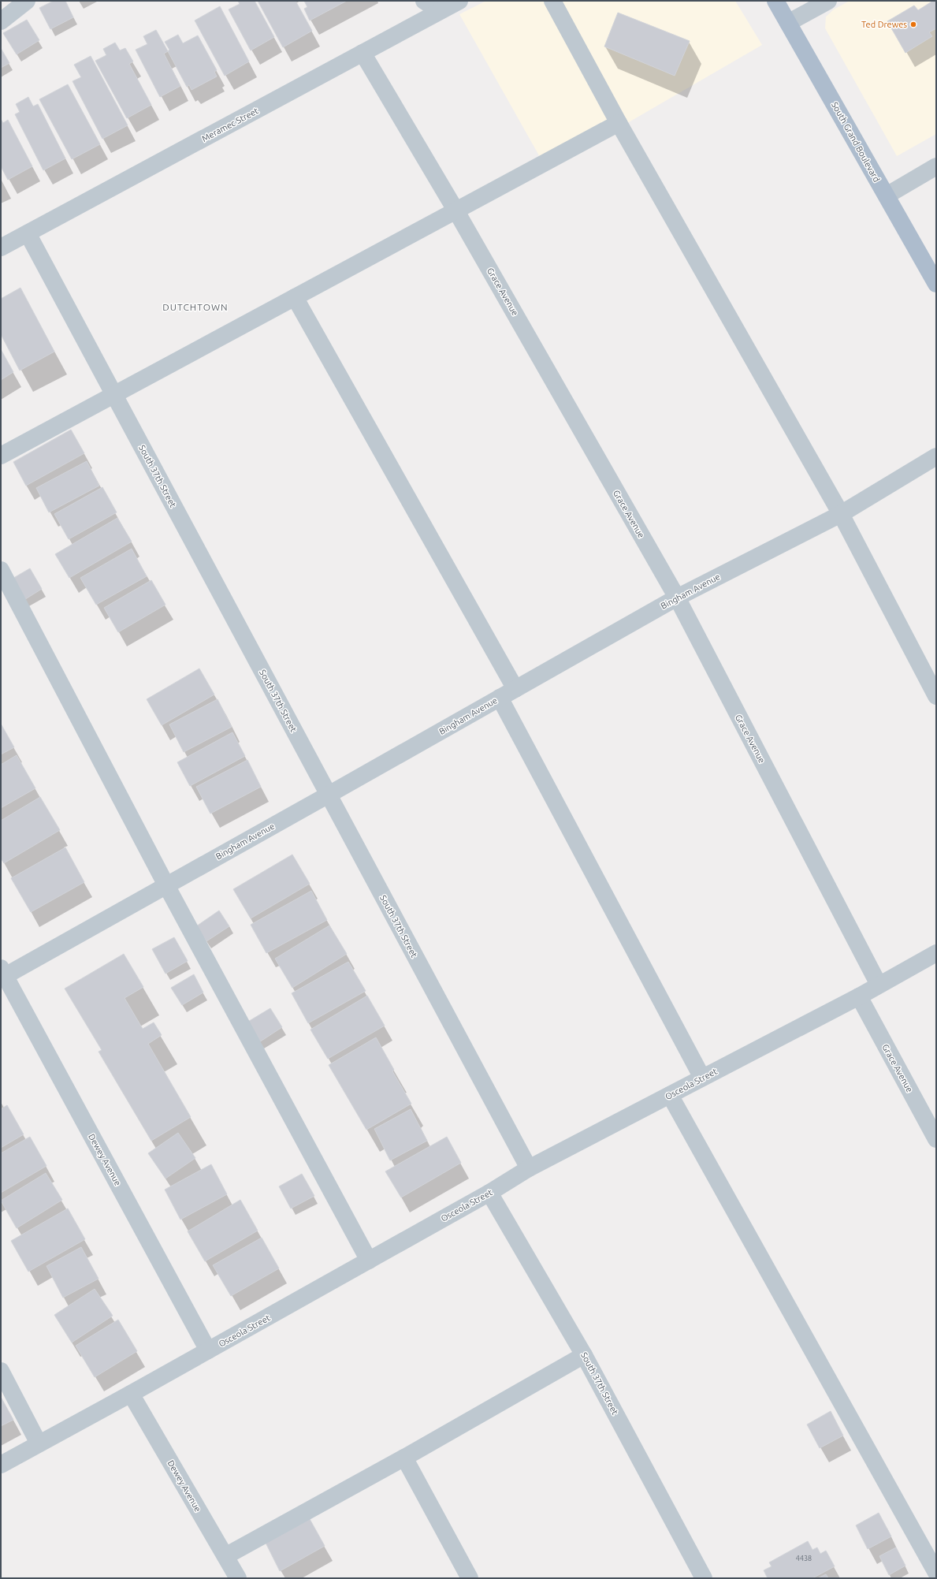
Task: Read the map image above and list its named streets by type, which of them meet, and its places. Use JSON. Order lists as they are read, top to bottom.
{
  "streets": {
    "main road": ["South Grand Boulevard"],
    "street": [
      "Meramec Street",
      "Grace Avenue",
      "South 37th Street",
      "Bingham Avenue",
      "Osceola Street",
      "Dewey Avenue"
    ]
  },
  "crossings": [
    ["Meramec Street", "Grace Avenue"],
    ["Meramec Street", "South 37th Street"],
    ["Grace Avenue", "Bingham Avenue"],
    ["Grace Avenue", "Osceola Street"],
    ["South 37th Street", "Bingham Avenue"],
    ["South 37th Street", "Osceola Street"],
    ["Bingham Avenue", "Dewey Avenue"],
    ["Osceola Street", "Dewey Avenue"]
  ],
  "districts": ["DUTCHTOWN"],
  "places": ["Ted Drewes"],
  "house_numbers": ["4438"]
}
